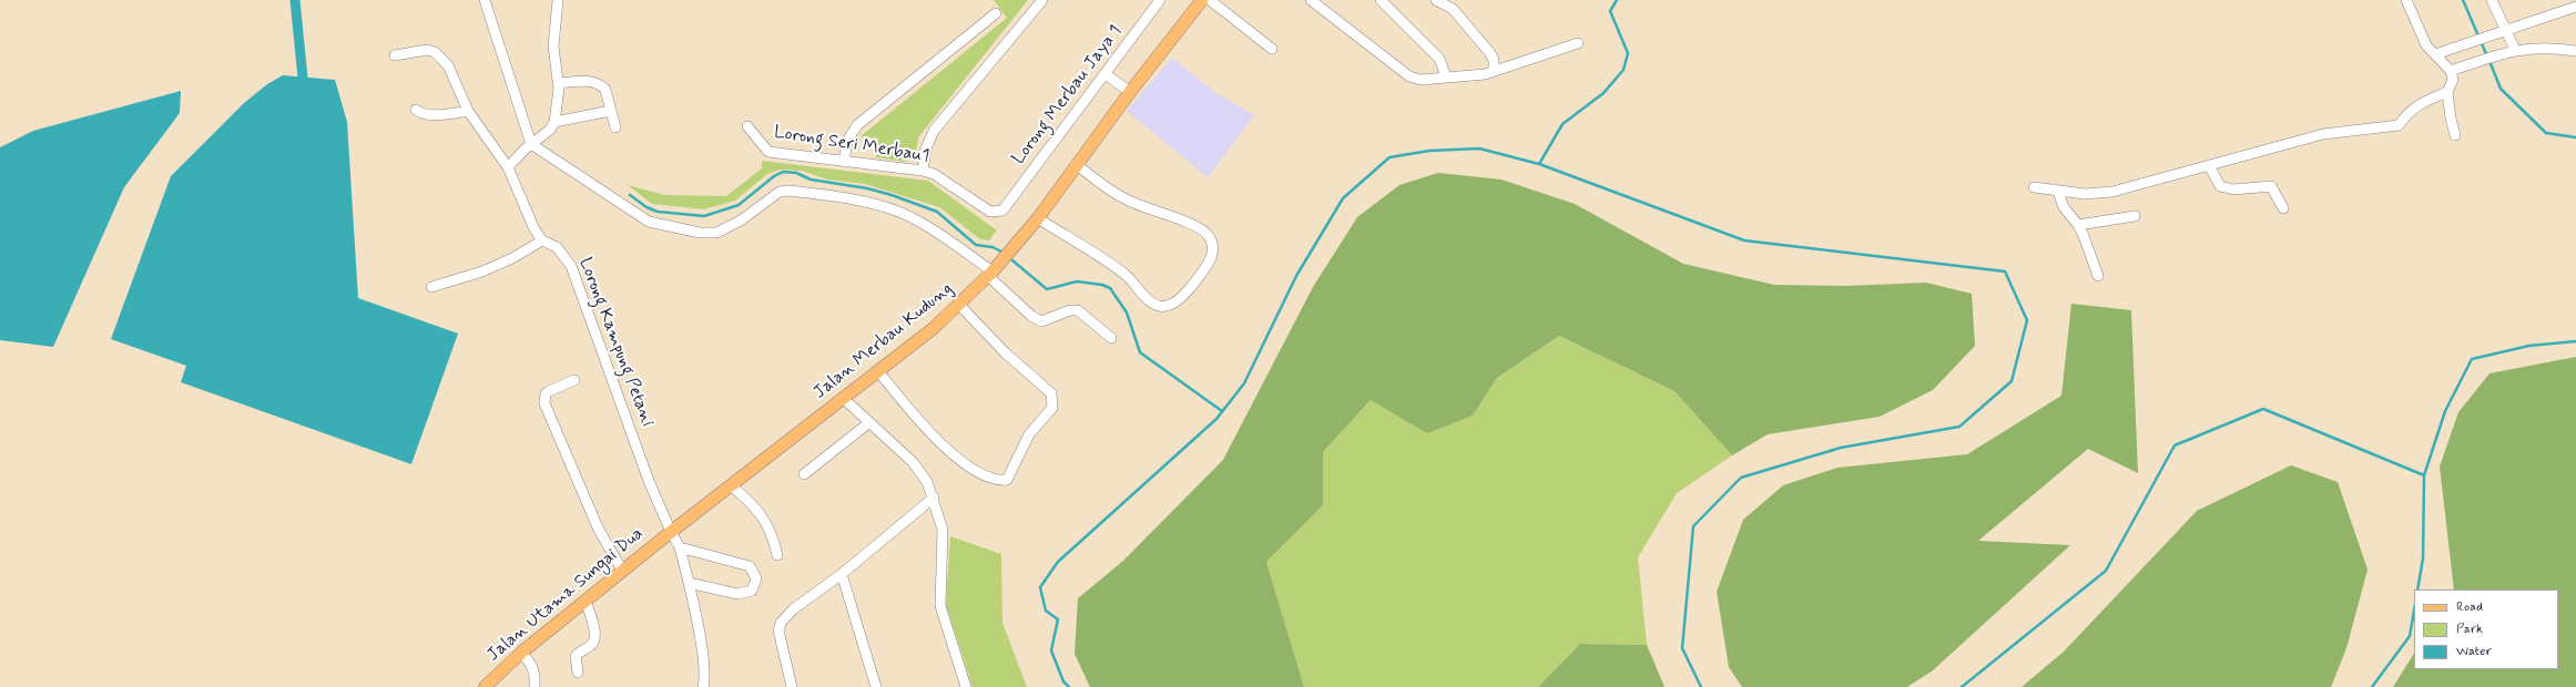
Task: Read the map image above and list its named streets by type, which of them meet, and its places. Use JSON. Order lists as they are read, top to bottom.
{
  "streets": {
    "main road": ["Jalan Merbau Kudung", "Jalan Utama Sungai Dua"],
    "street": ["Lorong Merbau Jaya 1", "Lorong Seri Merbau1", "Lorong Kampung Petani"]
  },
  "crossings": [
    ["Lorong Merbau Jaya 1", "Lorong Seri Merbau1"],
    ["Jalan Merbau Kudung", "Lorong Kampung Petani"],
    ["Jalan Merbau Kudung", "Jalan Utama Sungai Dua"],
    ["Lorong Kampung Petani", "Jalan Utama Sungai Dua"]
  ],
  "legend": ["Road", "Park", "Water"]
}
